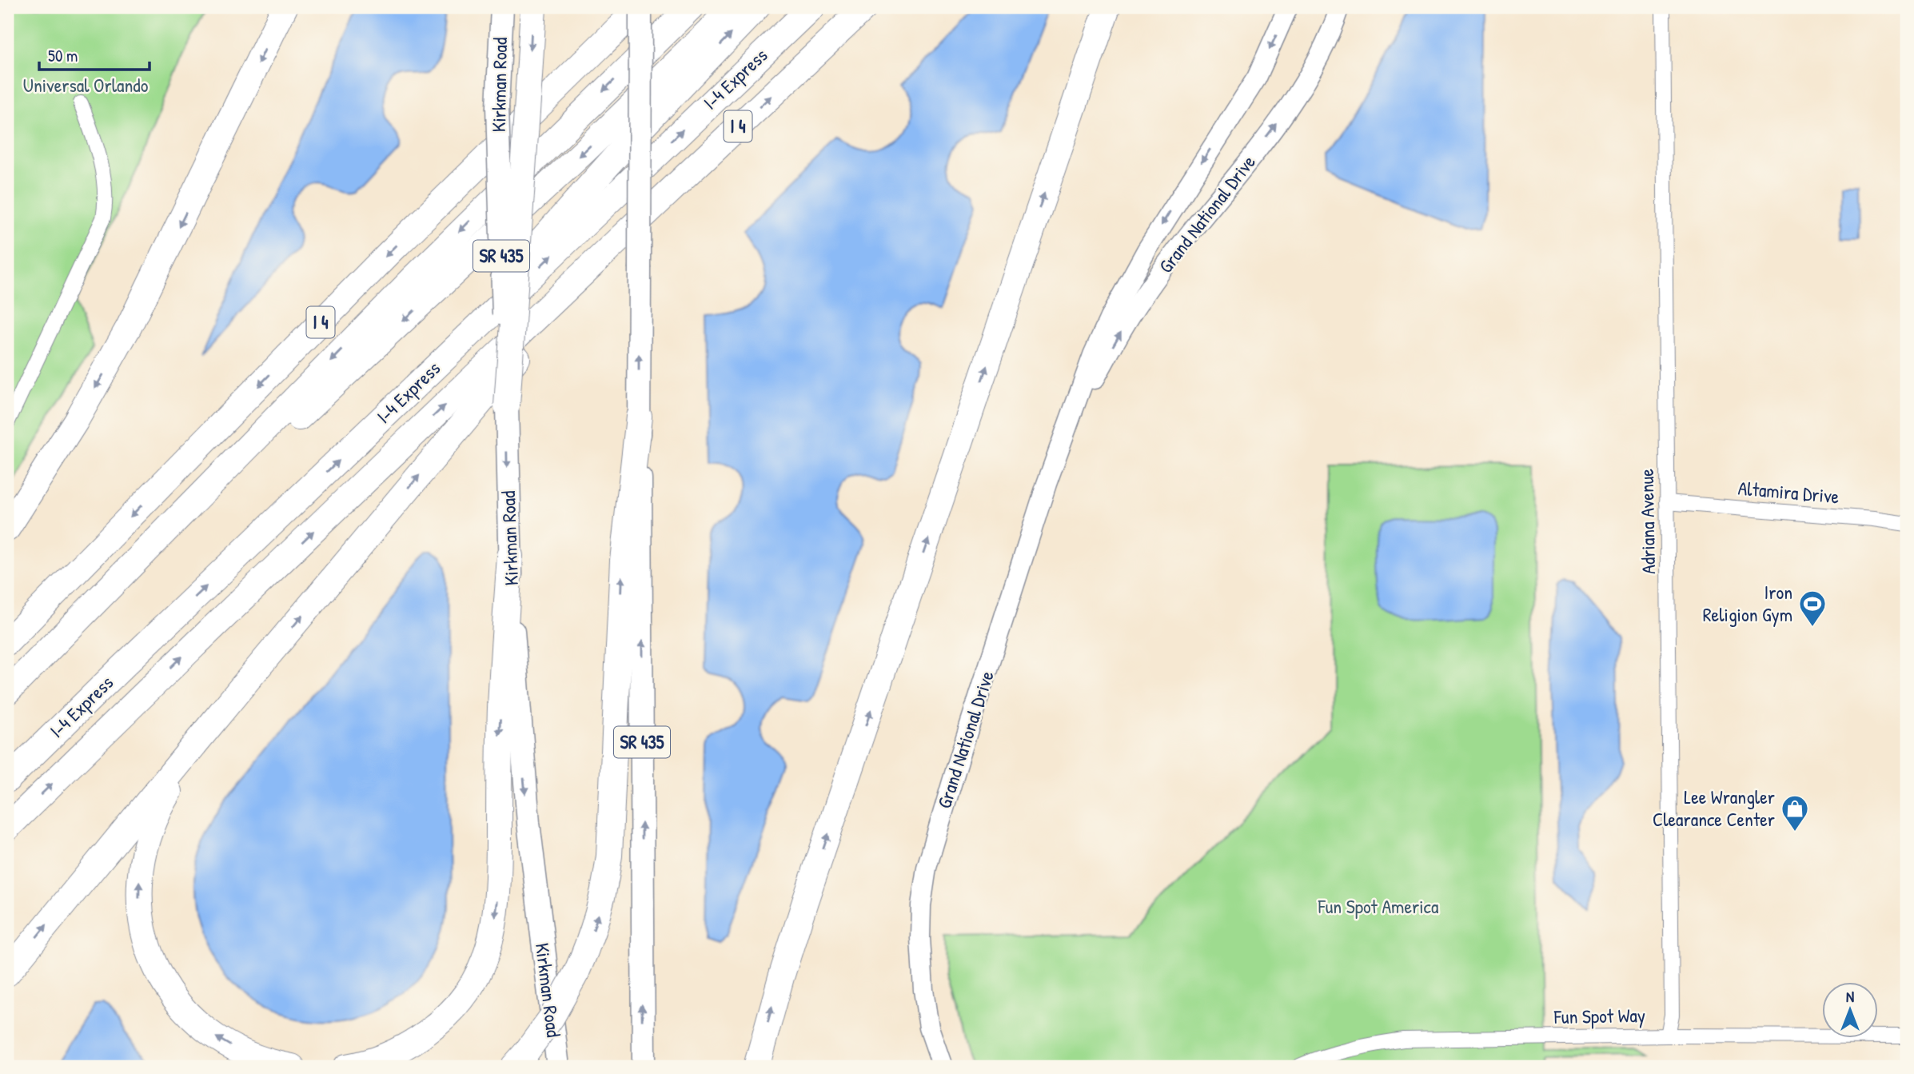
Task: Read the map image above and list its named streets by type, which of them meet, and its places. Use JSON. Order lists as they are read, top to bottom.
{
  "streets": {
    "highway": ["I-4 Express", "I 4"],
    "main road": ["Kirkman Road", "SR 435"],
    "street": [
      "Grand National Drive",
      "Altamira Drive",
      "Adriana Avenue",
      "Fun Spot Way"
    ]
  },
  "crossings": [
    ["I 4", "SR 435"],
    ["Altamira Drive", "Adriana Avenue"],
    ["Adriana Avenue", "Fun Spot Way"]
  ],
  "parks": ["Universal Orlando", "Fun Spot America"],
  "places": {
    "sports": ["Iron Religion Gym"],
    "shop": ["Lee Wrangler Clearance Center"]
  },
  "scale_bar": "50 m",
  "north": "top"
}
